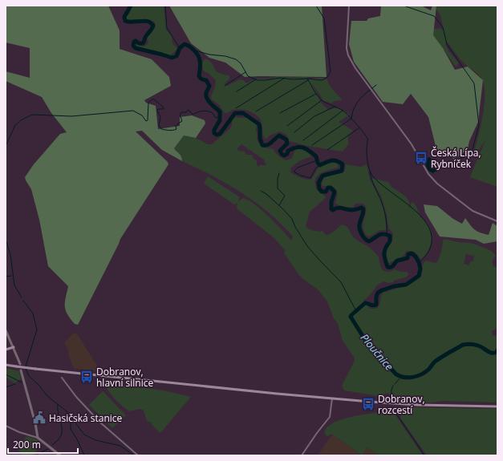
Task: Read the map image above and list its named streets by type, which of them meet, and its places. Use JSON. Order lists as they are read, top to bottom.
{
  "water": ["Ploučnice"],
  "places": {
    "bus stop": ["Česká Lípa, Rybníček", "Dobranov, hlavní silnice", "Dobranov, rozcestí"],
    "public building": ["Hasičská stanice"]
  },
  "scale_bar": "200 m"
}
